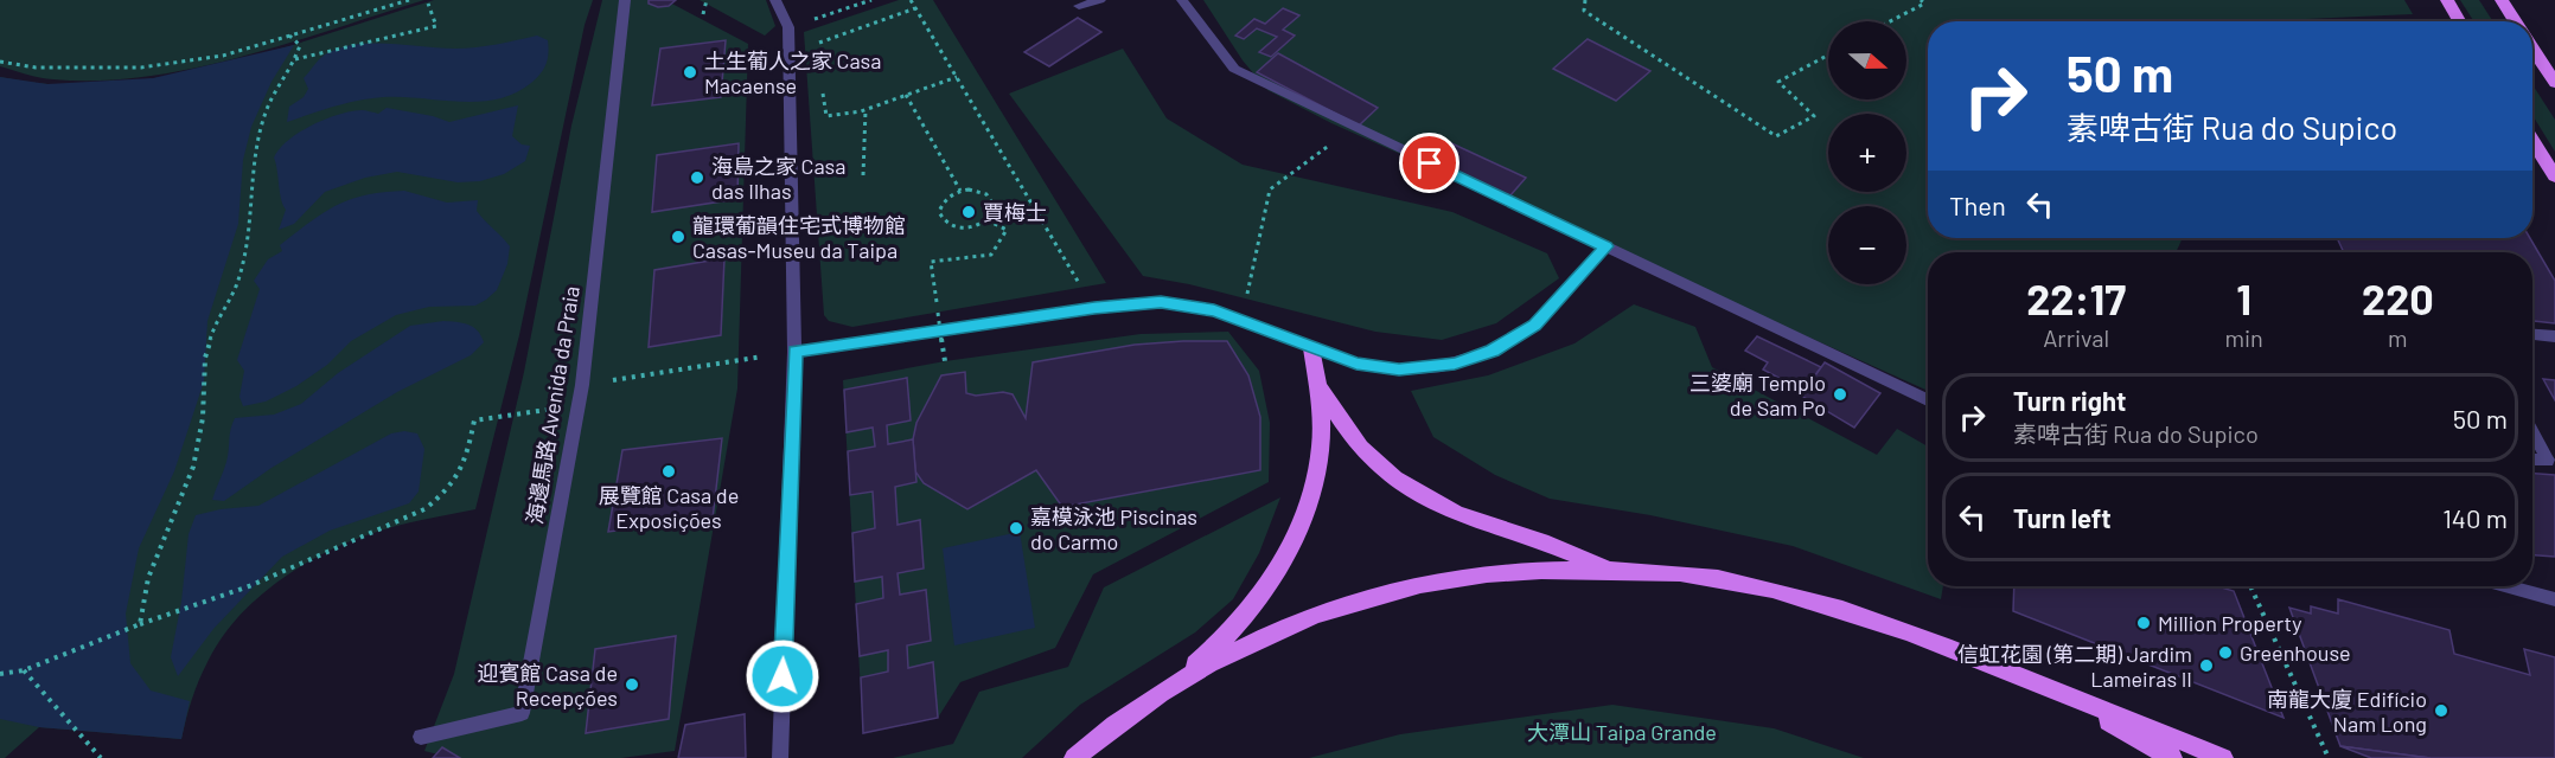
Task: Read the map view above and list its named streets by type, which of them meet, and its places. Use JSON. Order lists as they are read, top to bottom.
{
  "streets": {
    "street": ["海邊馬路 Avenida da Praia"]
  },
  "parks": ["大潭山 Taipa Grande"],
  "places": [
    "土生葡人之家 Casa Macaense",
    "海島之家 Casa das Ilhas",
    "賈梅士",
    "龍環葡韻住宅式博物館 Casas-Museu da Taipa",
    "三婆廟 Templo de Sam Po",
    "展覽館 Casa de Exposições",
    "嘉模泳池 Piscinas do Carmo",
    "Million Property",
    "Greenhouse",
    "信虹花園 (第二期) Jardim Lameiras II",
    "迎賓館 Casa de Recepções",
    "南龍大廈 Edifício Nam Long"
  ],
  "north": "right",
  "page": {
    "map_buttons": ["+", "−"],
    "turn": ["50 m", "素啤古街 Rua do Supico"],
    "then": "Then",
    "eta": [
      "22:17",
      "Arrival",
      "1",
      "min",
      "220",
      "m"
    ],
    "list": [
      {
        "name": "Turn right",
        "note": "素啤古街 Rua do Supico",
        "value": "50 m"
      },
      {
        "name": "Turn left",
        "value": "140 m"
      }
    ]
  }
}
